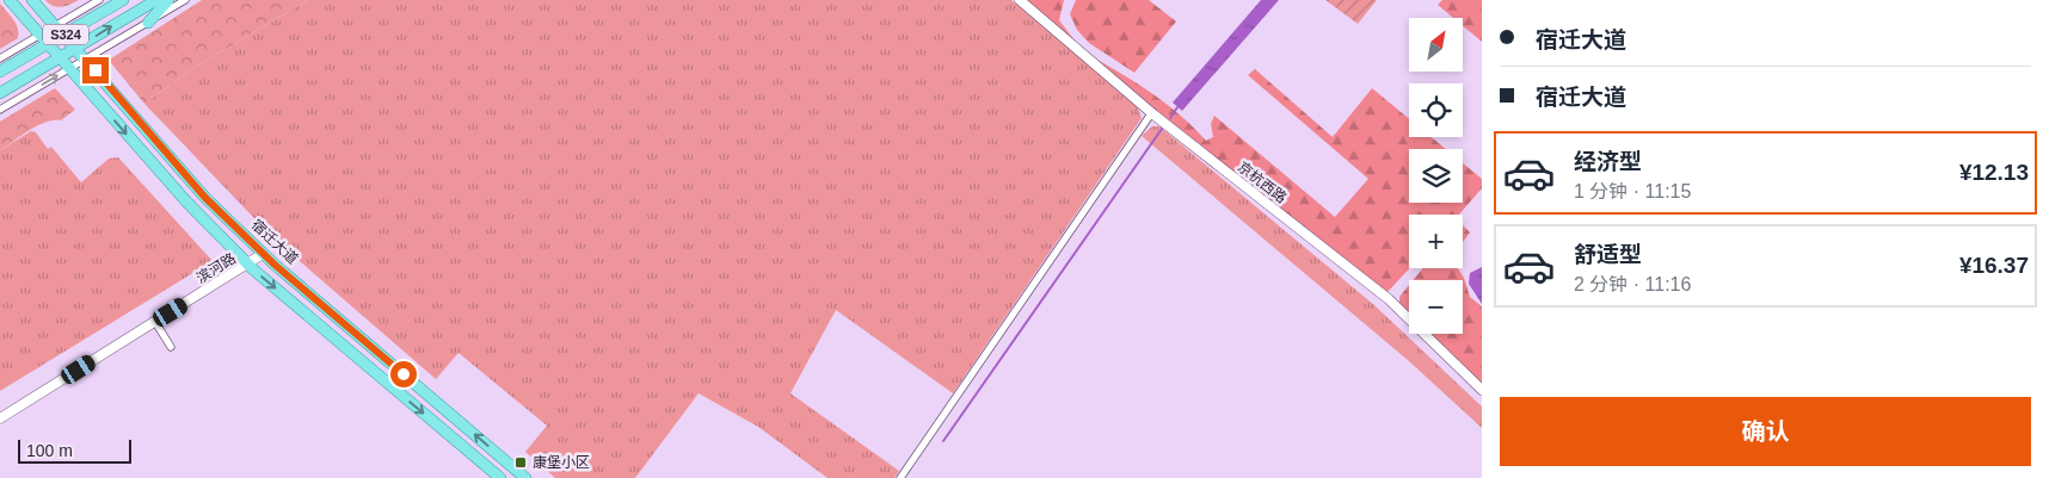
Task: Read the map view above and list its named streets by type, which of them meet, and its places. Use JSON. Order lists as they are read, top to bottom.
{
  "streets": {
    "main road": [
      "S324",
      "京杭西路",
      "宿迁大道",
      "滨河路"
    ]
  },
  "crossings": [
    ["S324", "滨河路"],
    ["宿迁大道", "滨河路"]
  ],
  "places": {
    "transit": ["康堡小区"]
  },
  "scale_bar": "100 m",
  "north": "top right",
  "page": {
    "banner": ["宿迁大道", "宿迁大道"],
    "map_buttons": ["+", "−"],
    "list": [
      {
        "name": "经济型",
        "note": "1 分钟 · 11:15",
        "value": "¥12.13"
      },
      {
        "name": "舒适型",
        "note": "2 分钟 · 11:16",
        "value": "¥16.37"
      }
    ],
    "buttons": "确认",
    "scale": "100 m"
  }
}
